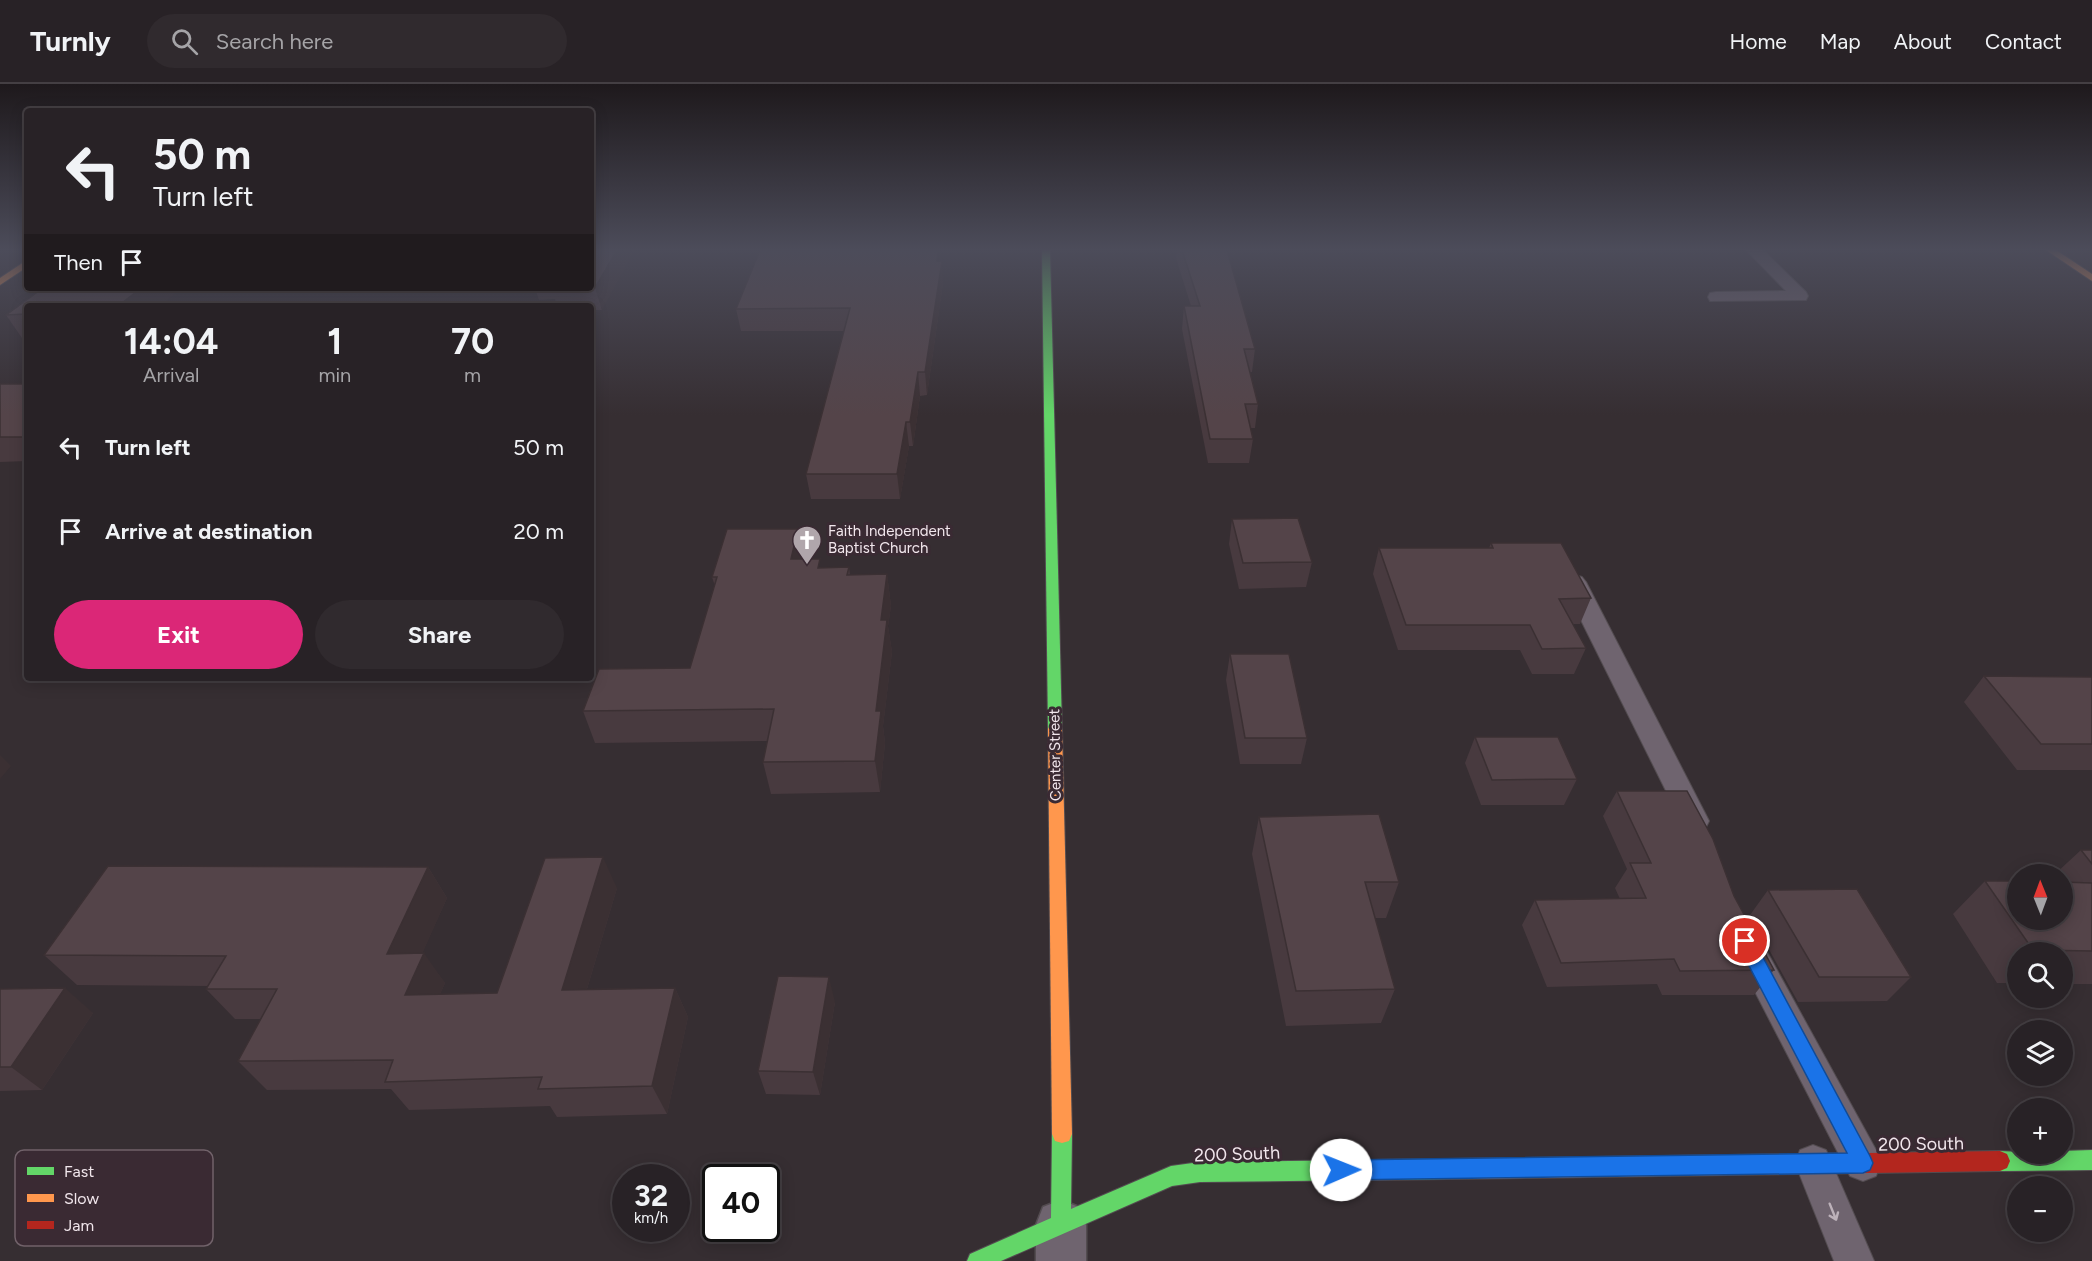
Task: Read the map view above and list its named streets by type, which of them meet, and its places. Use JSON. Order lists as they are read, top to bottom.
{
  "streets": {
    "street": ["Center Street", "200 South"]
  },
  "crossings": [
    ["Center Street", "200 South"]
  ],
  "places": {
    "church": ["Faith Independent Baptist Church"]
  },
  "legend": ["Fast", "Slow", "Jam"],
  "north": "top",
  "page": {
    "header": "Turnly",
    "search": "Search here",
    "nav": [
      "Home",
      "Map",
      "About",
      "Contact"
    ],
    "turn": ["50 m", "Turn left"],
    "then": "Then",
    "eta": [
      "14:04",
      "Arrival",
      "1",
      "min",
      "70",
      "m"
    ],
    "list": [
      {
        "name": "Turn left",
        "value": "50 m"
      },
      {
        "name": "Arrive at destination",
        "value": "20 m"
      }
    ],
    "buttons": ["Exit", "Share"],
    "map_buttons": ["+", "−"],
    "speed": "32 km/h",
    "limit": "40"
  }
}
